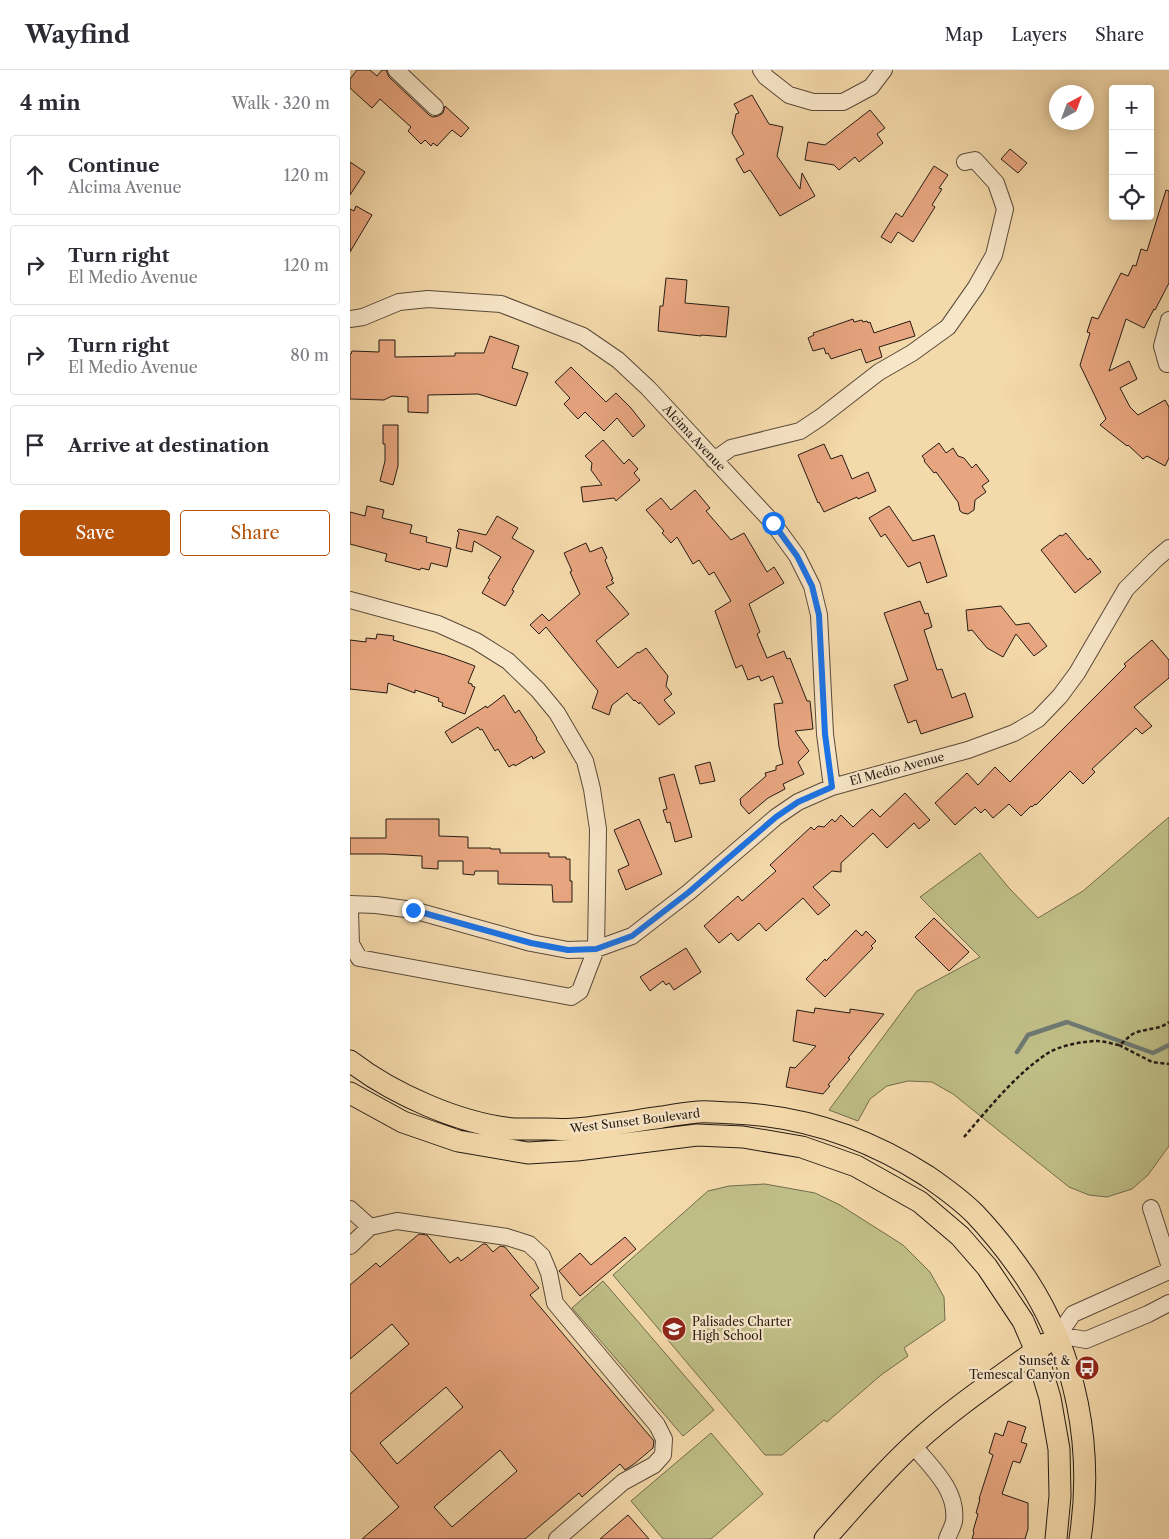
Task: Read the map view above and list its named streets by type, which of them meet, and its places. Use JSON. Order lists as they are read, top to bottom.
{
  "streets": {
    "main road": ["West Sunset Boulevard"],
    "street": ["Alcima Avenue", "El Medio Avenue"]
  },
  "crossings": [
    ["Alcima Avenue", "El Medio Avenue"]
  ],
  "places": {
    "school or university": ["Palisades Charter High School"],
    "bus stop": ["Sunset & Temescal Canyon"]
  },
  "north": "top right",
  "page": {
    "header": "Wayfind",
    "nav": ["Map", "Layers", "Share"],
    "heading": ["4 min", "Walk · 320 m"],
    "map_buttons": ["+", "−"],
    "list": [
      ["Continue", "Alcima Avenue", "120 m"],
      ["Turn right", "El Medio Avenue", "120 m"],
      ["Turn right", "El Medio Avenue", "80 m"],
      "Arrive at destination"
    ],
    "buttons": ["Save", "Share"]
  }
}
